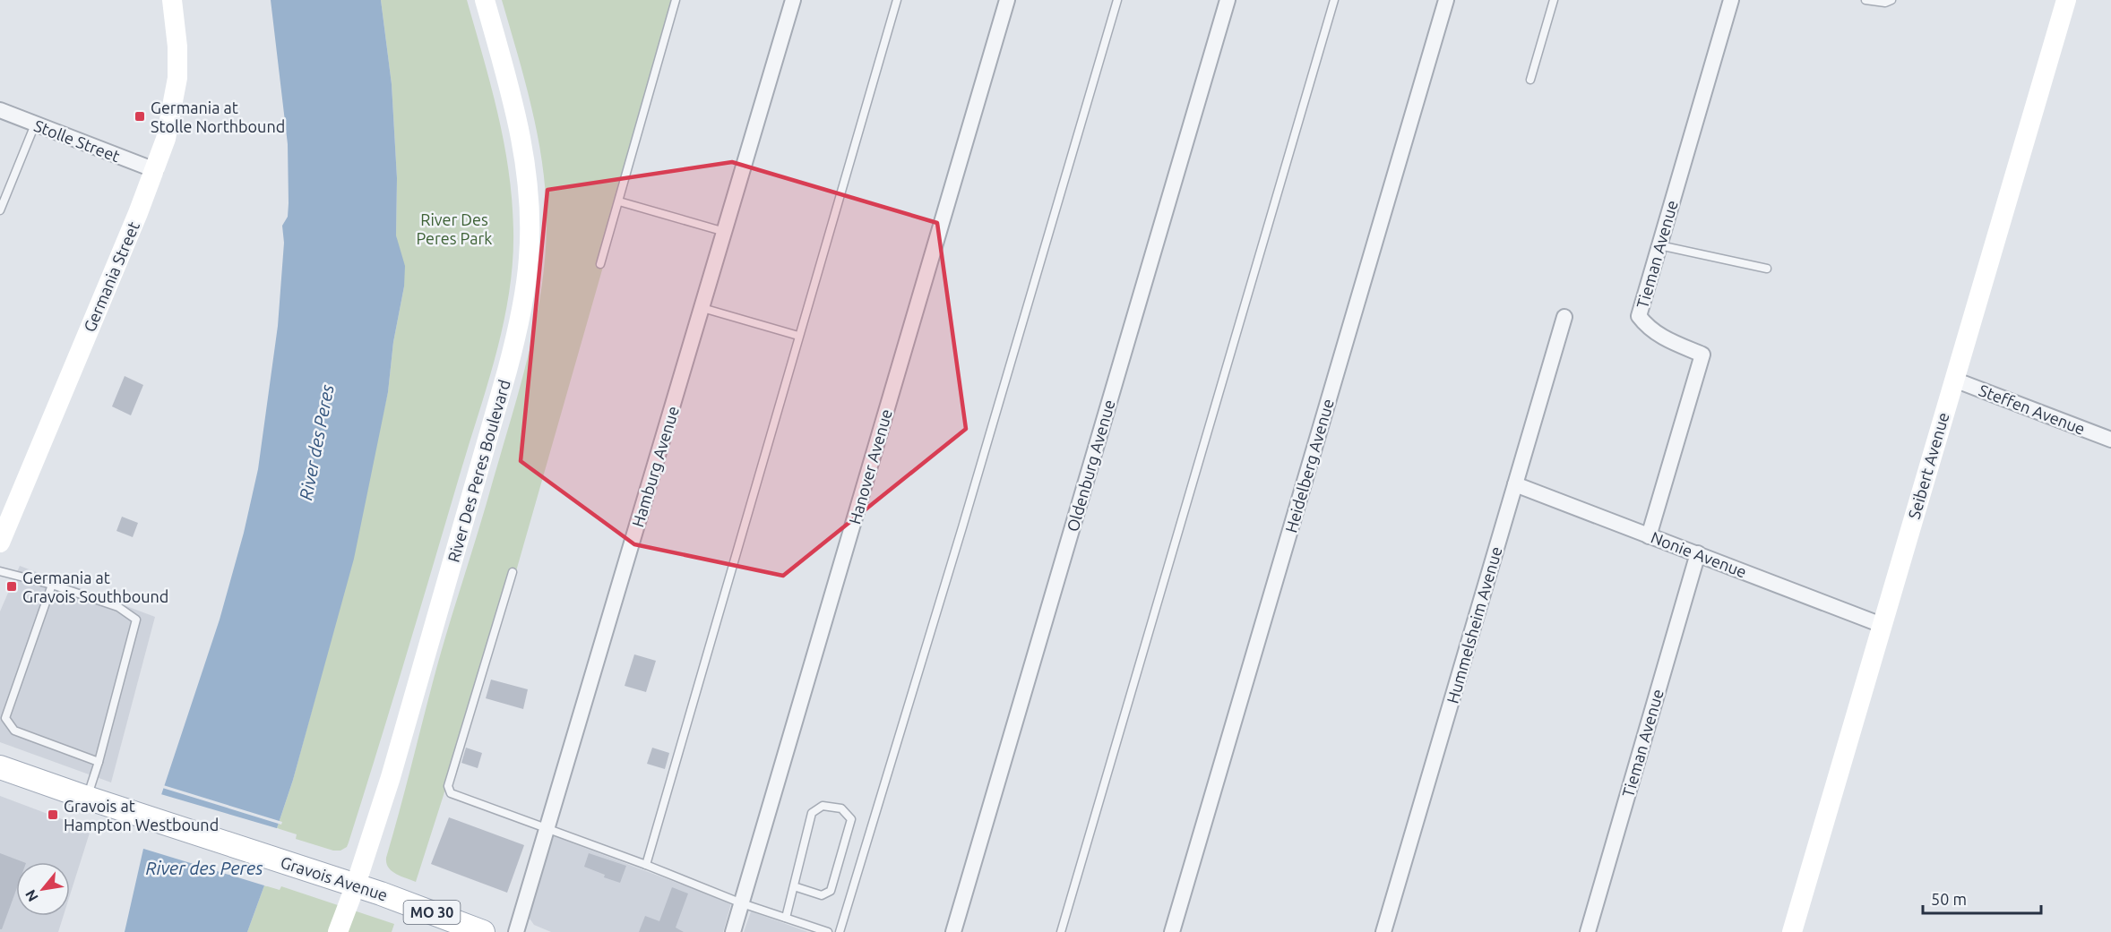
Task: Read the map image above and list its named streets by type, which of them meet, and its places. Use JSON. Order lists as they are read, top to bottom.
{
  "streets": {
    "main road": [
      "Germania Street",
      "Seibert Avenue",
      "River Des Peres Boulevard",
      "Gravois Avenue",
      "MO 30"
    ],
    "street": [
      "Stolle Street",
      "Tieman Avenue",
      "Steffen Avenue",
      "Oldenburg Avenue",
      "Heidelberg Avenue",
      "Hamburg Avenue",
      "Hanover Avenue",
      "Nonie Avenue",
      "Hummelsheim Avenue"
    ]
  },
  "crossings": [
    ["Stolle Street", "Germania Street"],
    ["Tieman Avenue", "Nonie Avenue"],
    ["Steffen Avenue", "Seibert Avenue"],
    ["Seibert Avenue", "Nonie Avenue"],
    ["River Des Peres Boulevard", "Gravois Avenue"],
    ["Nonie Avenue", "Hummelsheim Avenue"]
  ],
  "water": ["River des Peres"],
  "parks": ["River Des Peres Park"],
  "places": {
    "transit": ["Germania at Stolle Northbound", "Germania at Gravois Southbound", "Gravois at Hampton Westbound"]
  },
  "scale_bar": "50 m",
  "north": "bottom left"
}
